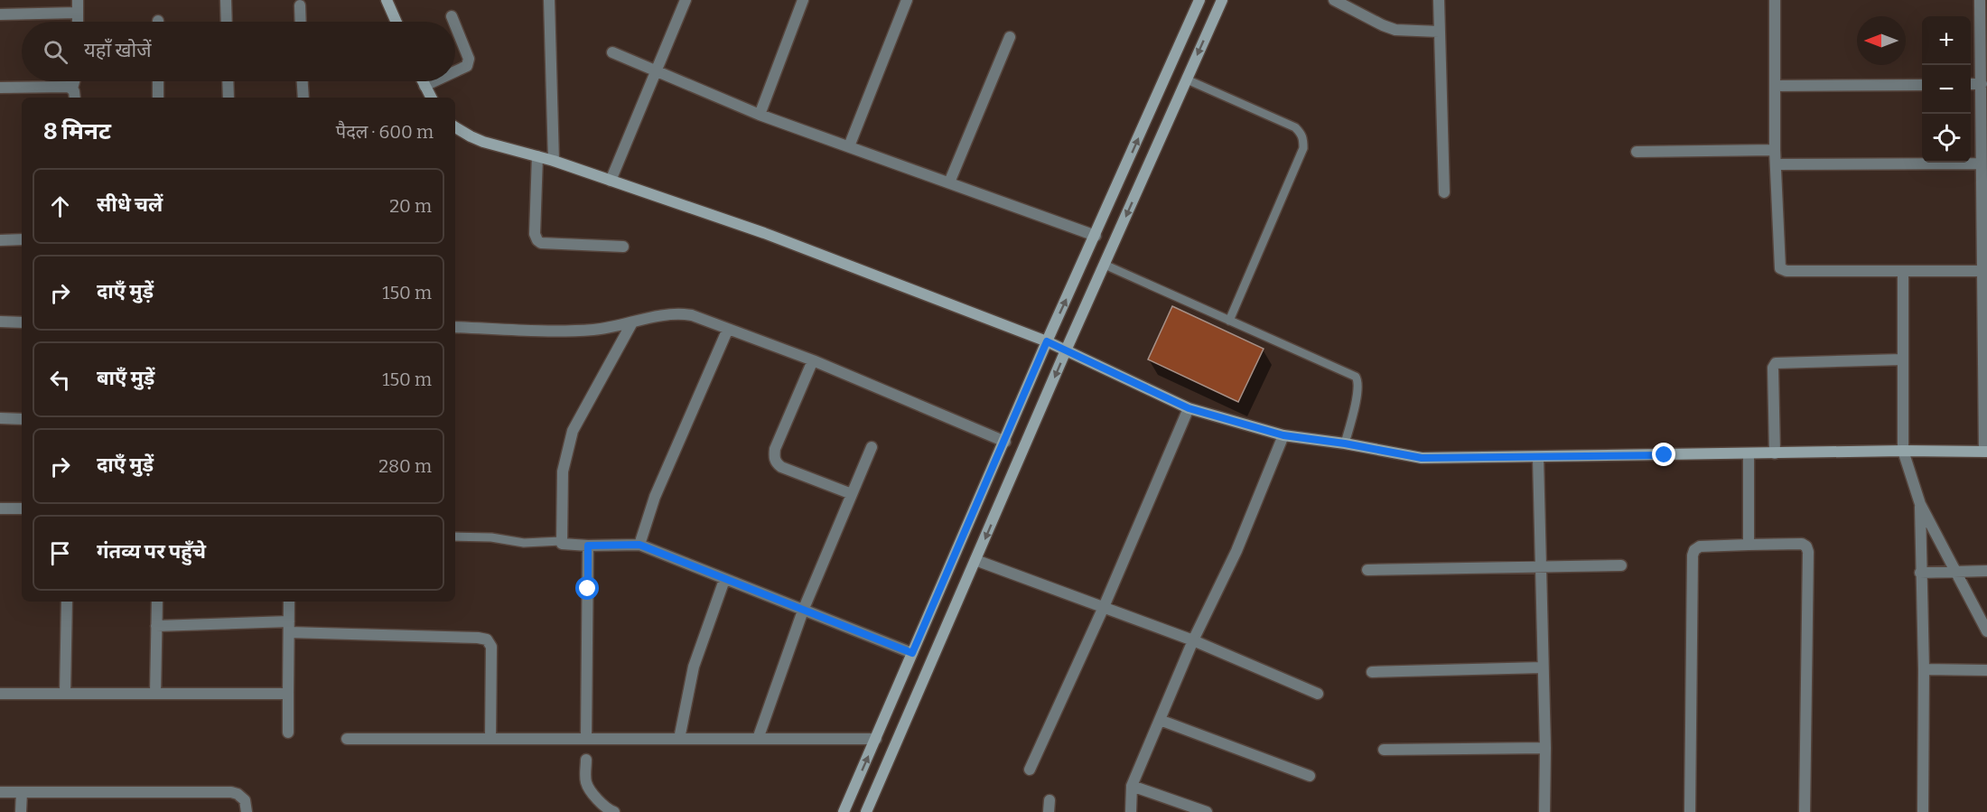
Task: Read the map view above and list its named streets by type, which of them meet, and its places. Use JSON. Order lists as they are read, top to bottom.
{
  "north": "left",
  "page": {
    "map_buttons": ["+", "−"],
    "search": "यहाँ खोजें",
    "heading": ["8 मिनट", "पैदल · 600 m"],
    "list": [
      ["सीधे चलें", "20 m"],
      ["दाएँ मुड़ें", "150 m"],
      ["बाएँ मुड़ें", "150 m"],
      ["दाएँ मुड़ें", "280 m"],
      "गंतव्य पर पहुँचे"
    ]
  }
}
